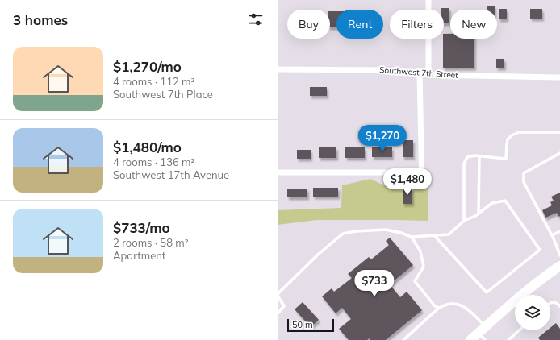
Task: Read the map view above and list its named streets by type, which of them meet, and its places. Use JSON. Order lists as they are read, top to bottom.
{
  "streets": {
    "street": ["Southwest 7th Street"]
  },
  "scale_bar": "50 m",
  "page": {
    "heading": "3 homes",
    "chip": [
      "Buy",
      "Rent",
      "Filters",
      "New"
    ],
    "list": [
      {
        "name": "$1,270/mo",
        "note": "4 rooms · 112 m² · Southwest 7th Place"
      },
      {
        "name": "$1,480/mo",
        "note": "4 rooms · 136 m² · Southwest 17th Avenue"
      },
      {
        "name": "$733/mo",
        "note": "2 rooms · 58 m² · Apartment"
      }
    ],
    "price": ["$1,270", "$1,480", "$733"],
    "scale": "50 m"
  }
}
